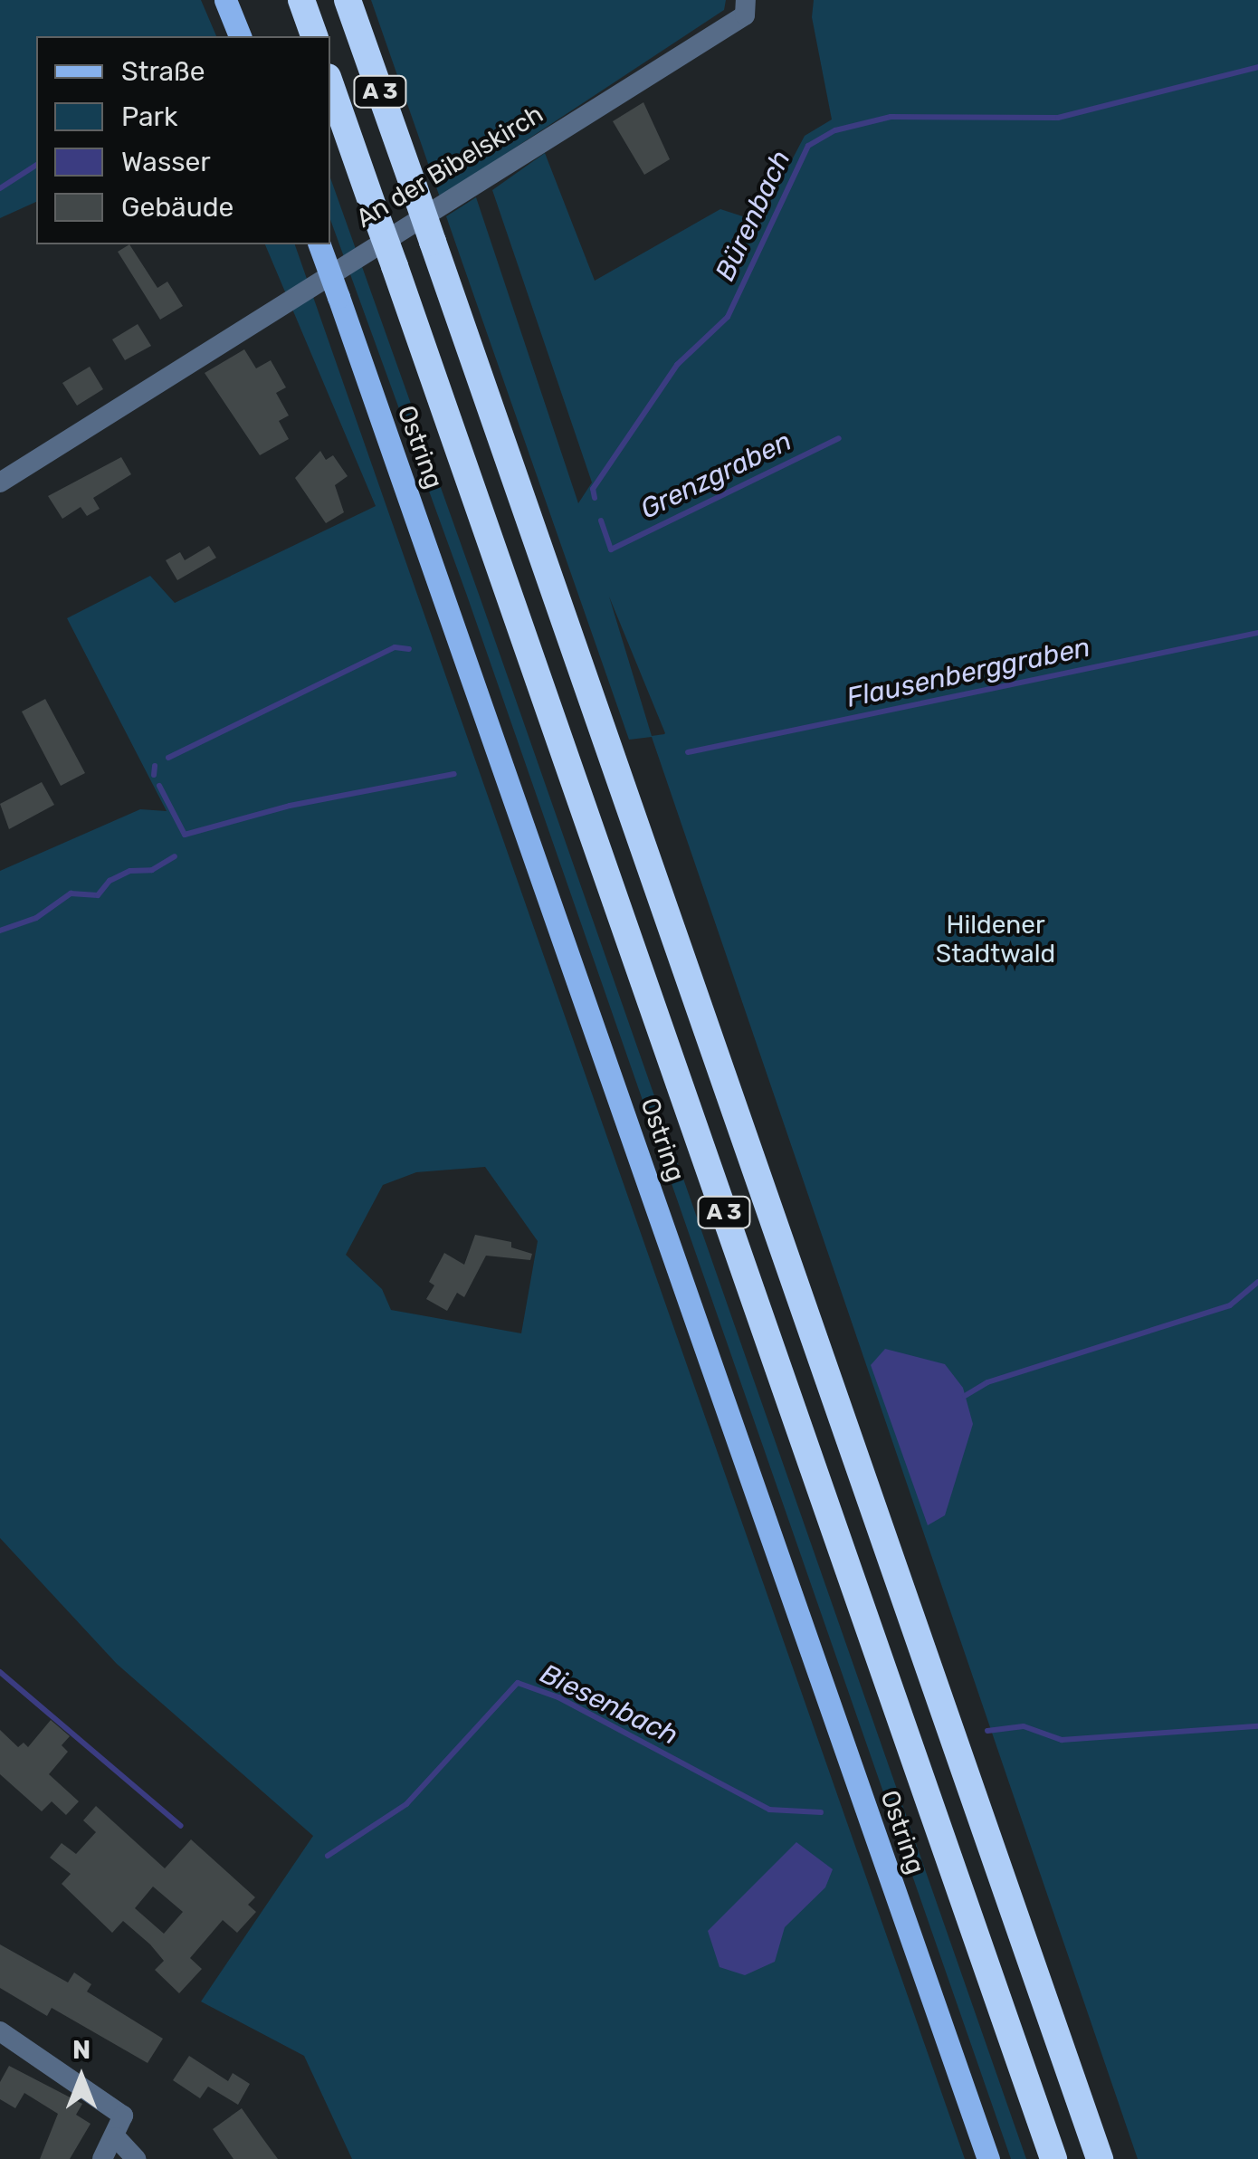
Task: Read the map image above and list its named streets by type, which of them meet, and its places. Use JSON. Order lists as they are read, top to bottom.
{
  "streets": {
    "highway": ["A 3"],
    "main road": ["Ostring"],
    "street": ["An der Bibelskirch"]
  },
  "water": [
    "Bürenbach",
    "Grenzgraben",
    "Flausenberggraben",
    "Biesenbach"
  ],
  "parks": ["Hildener Stadtwald"],
  "legend": [
    "Straße",
    "Park",
    "Wasser",
    "Gebäude"
  ],
  "north": "top"
}
